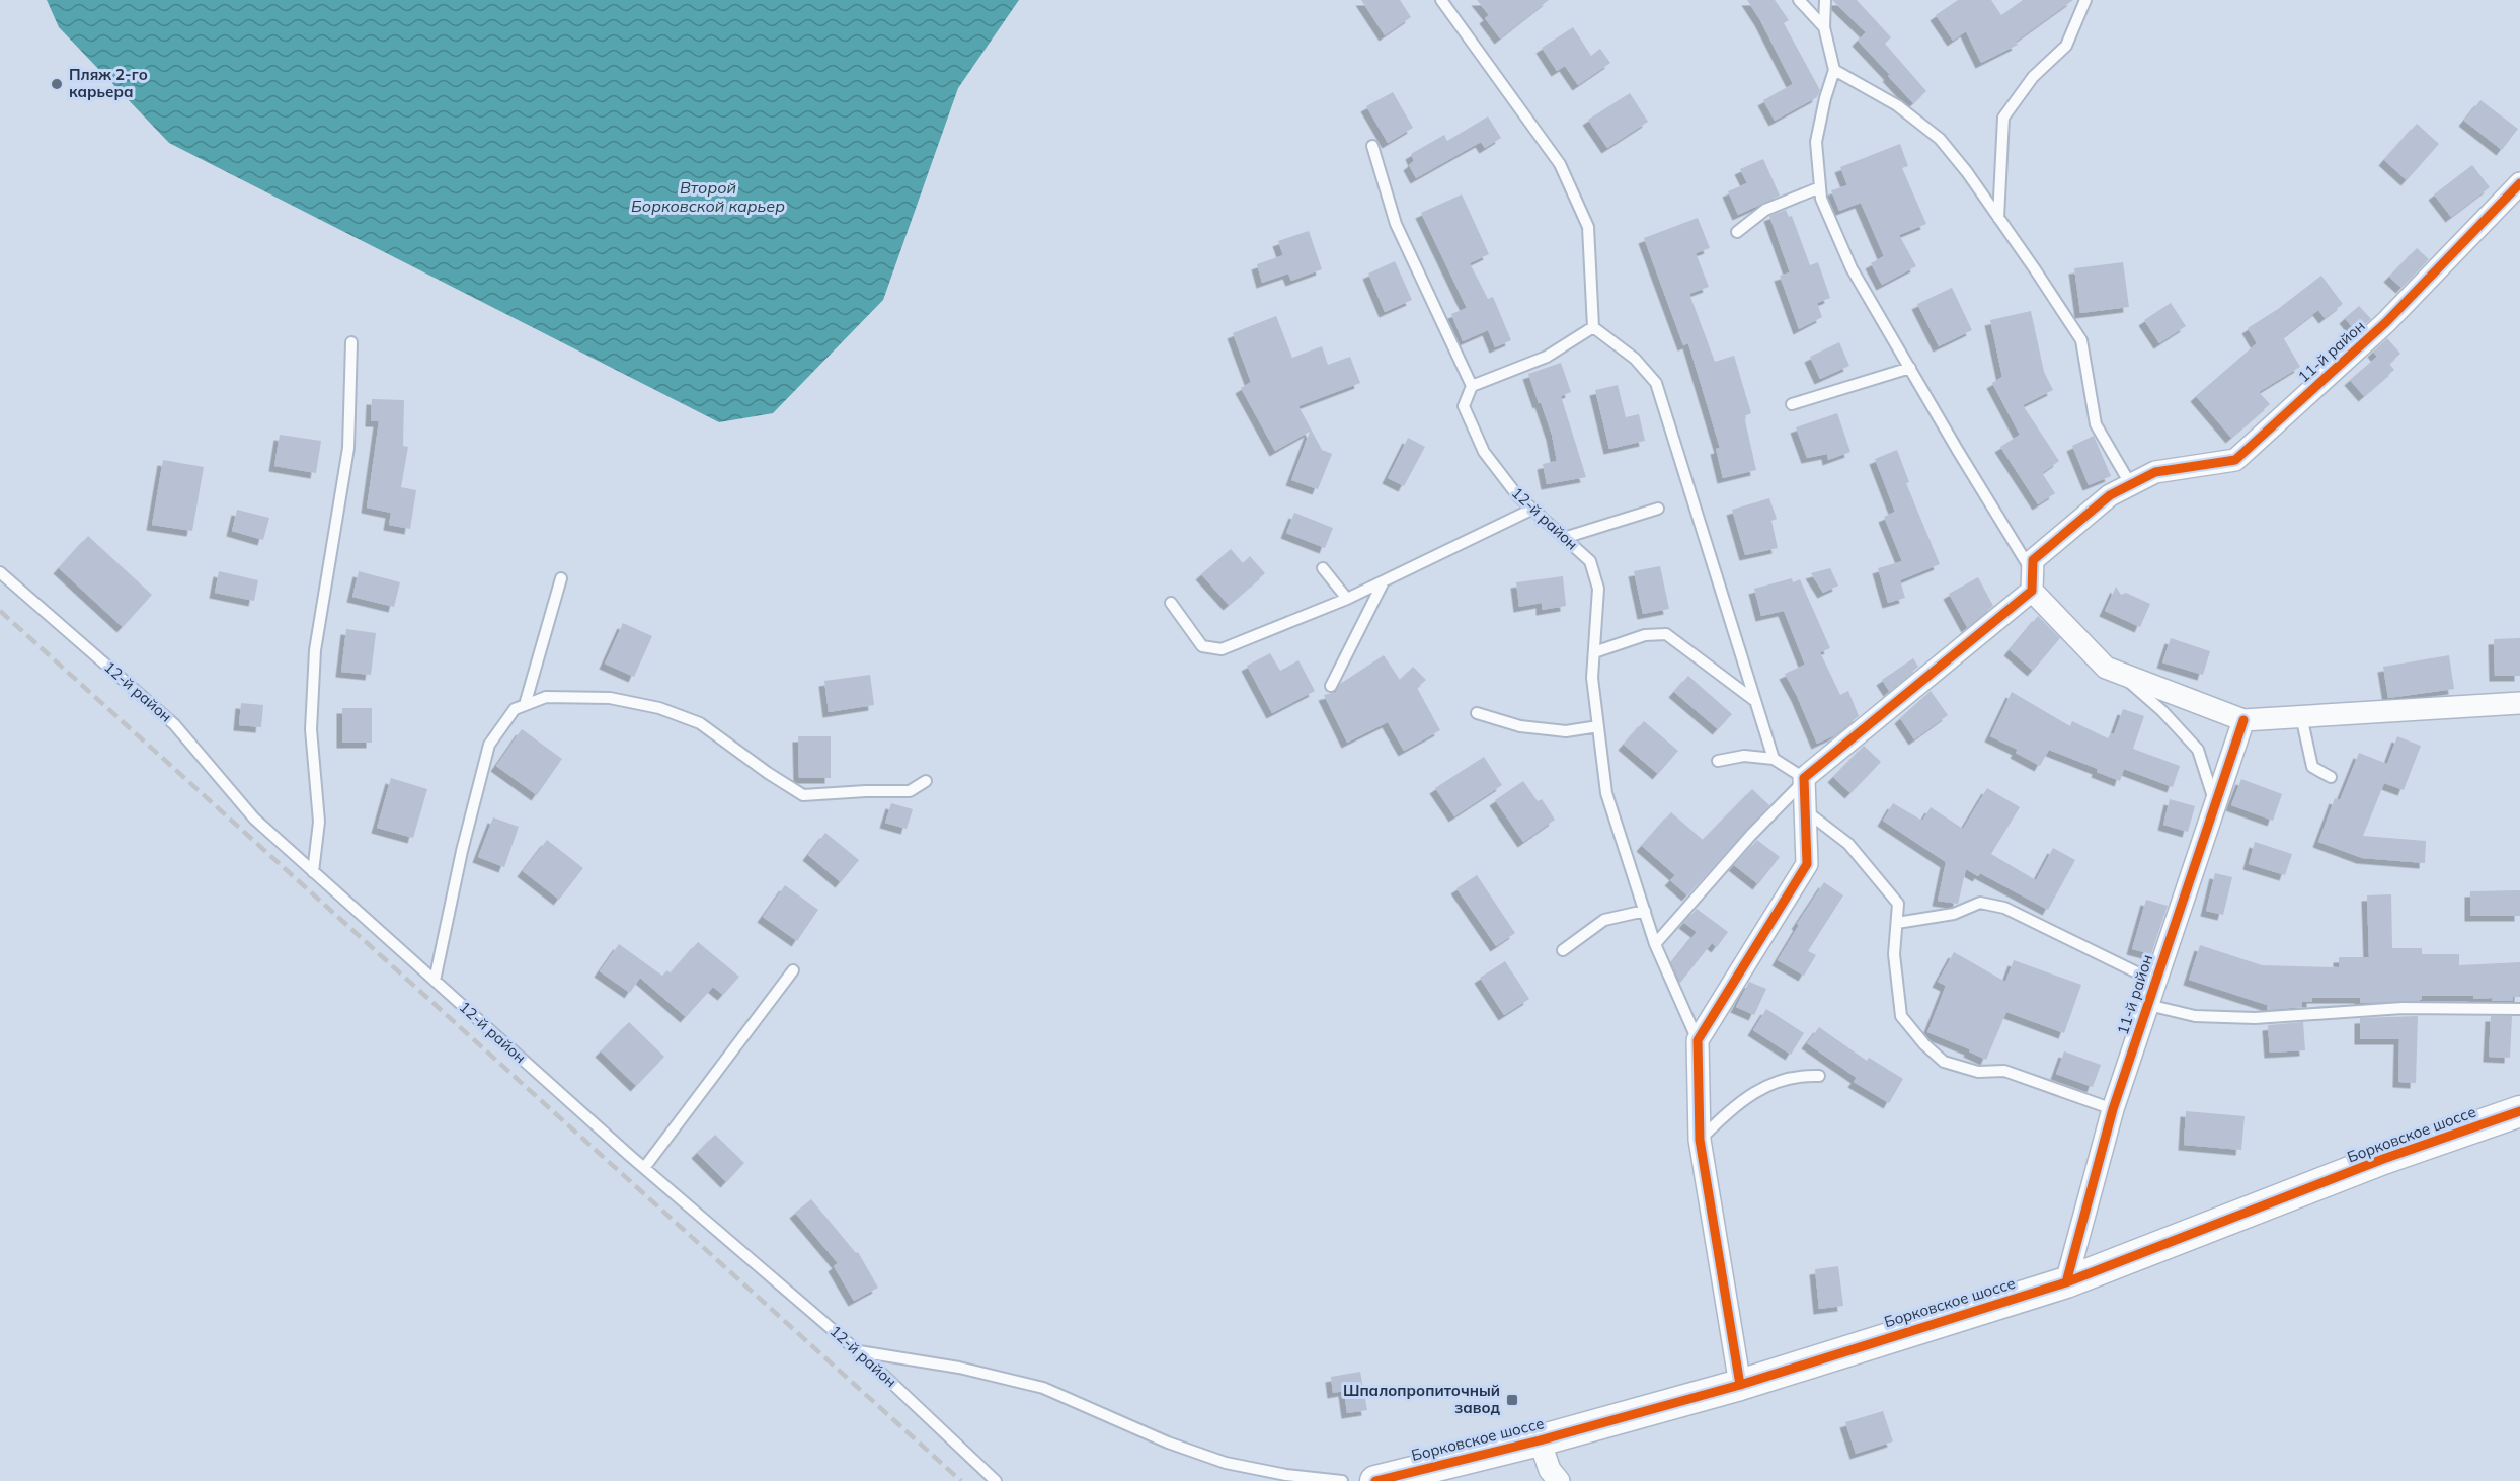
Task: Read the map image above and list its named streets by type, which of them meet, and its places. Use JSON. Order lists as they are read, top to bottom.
{
  "streets": {
    "street": ["11-й район", "Борковское шоссе"],
    "lane": ["12-й район"]
  },
  "crossings": [
    ["11-й район", "Борковское шоссе"]
  ],
  "water": ["Второй Борковской карьер"],
  "places": {
    "other": ["Пляж 2-го карьера"],
    "transit": ["Шпалопропиточный завод"]
  }
}
